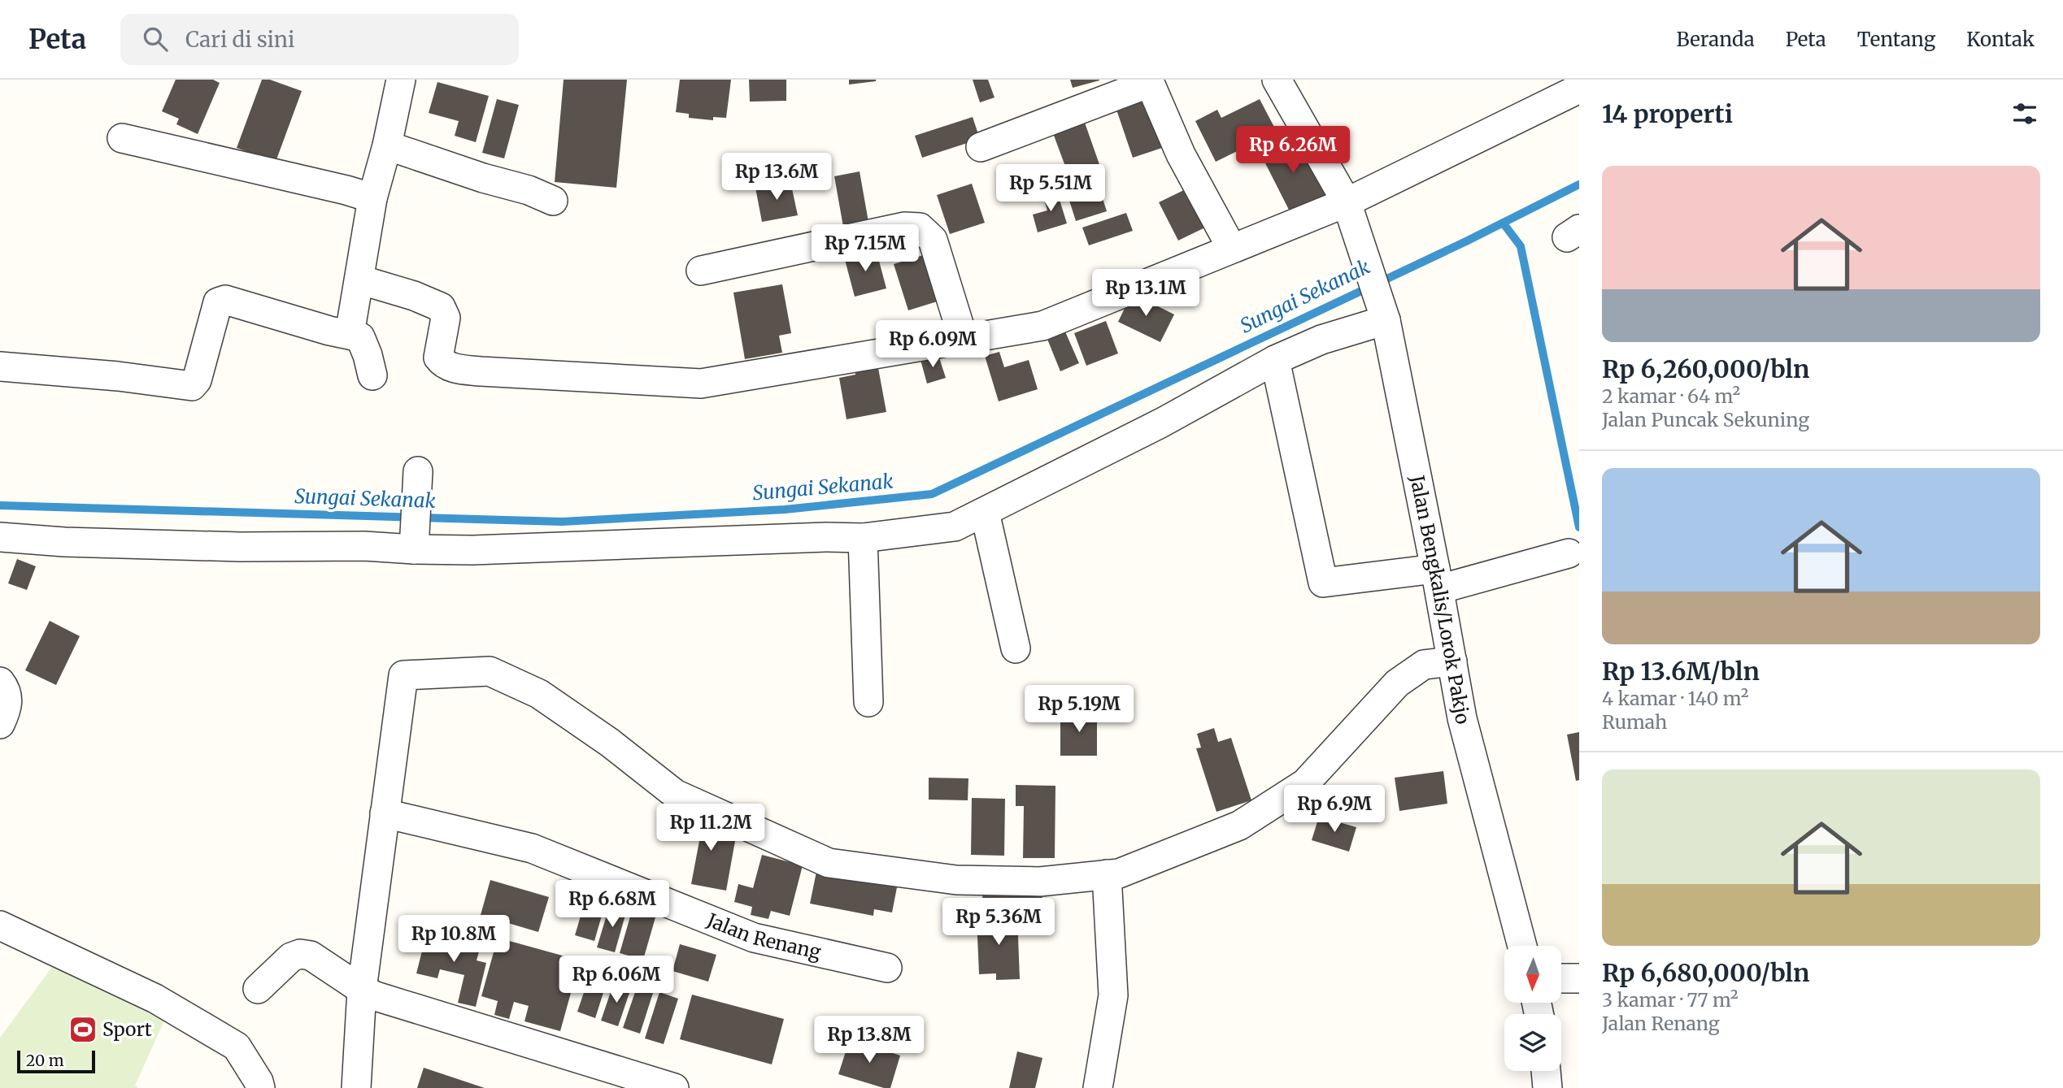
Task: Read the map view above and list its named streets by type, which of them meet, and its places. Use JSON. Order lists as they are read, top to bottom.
{
  "streets": {
    "street": ["Jalan Bengkalis/Lorok Pakjo", "Jalan Renang"]
  },
  "water": ["Sungai Sekanak"],
  "places": {
    "sports": ["Sport"]
  },
  "scale_bar": "20 m",
  "north": "bottom",
  "page": {
    "header": "Peta",
    "search": "Cari di sini",
    "nav": [
      "Beranda",
      "Peta",
      "Tentang",
      "Kontak"
    ],
    "heading": "14 properti",
    "price": [
      "Rp 6.26M",
      "Rp 13.6M",
      "Rp 5.51M",
      "Rp 7.15M",
      "Rp 13.1M",
      "Rp 6.09M",
      "Rp 5.19M",
      "Rp 6.9M",
      "Rp 11.2M",
      "Rp 6.68M",
      "Rp 5.36M",
      "Rp 10.8M",
      "Rp 6.06M",
      "Rp 13.8M"
    ],
    "list": [
      {
        "name": "Rp 6,260,000/bln",
        "note": "2 kamar · 64 m² · Jalan Puncak Sekuning"
      },
      {
        "name": "Rp 13.6M/bln",
        "note": "4 kamar · 140 m² · Rumah"
      },
      {
        "name": "Rp 6,680,000/bln",
        "note": "3 kamar · 77 m² · Jalan Renang"
      }
    ],
    "scale": "20 m"
  }
}
